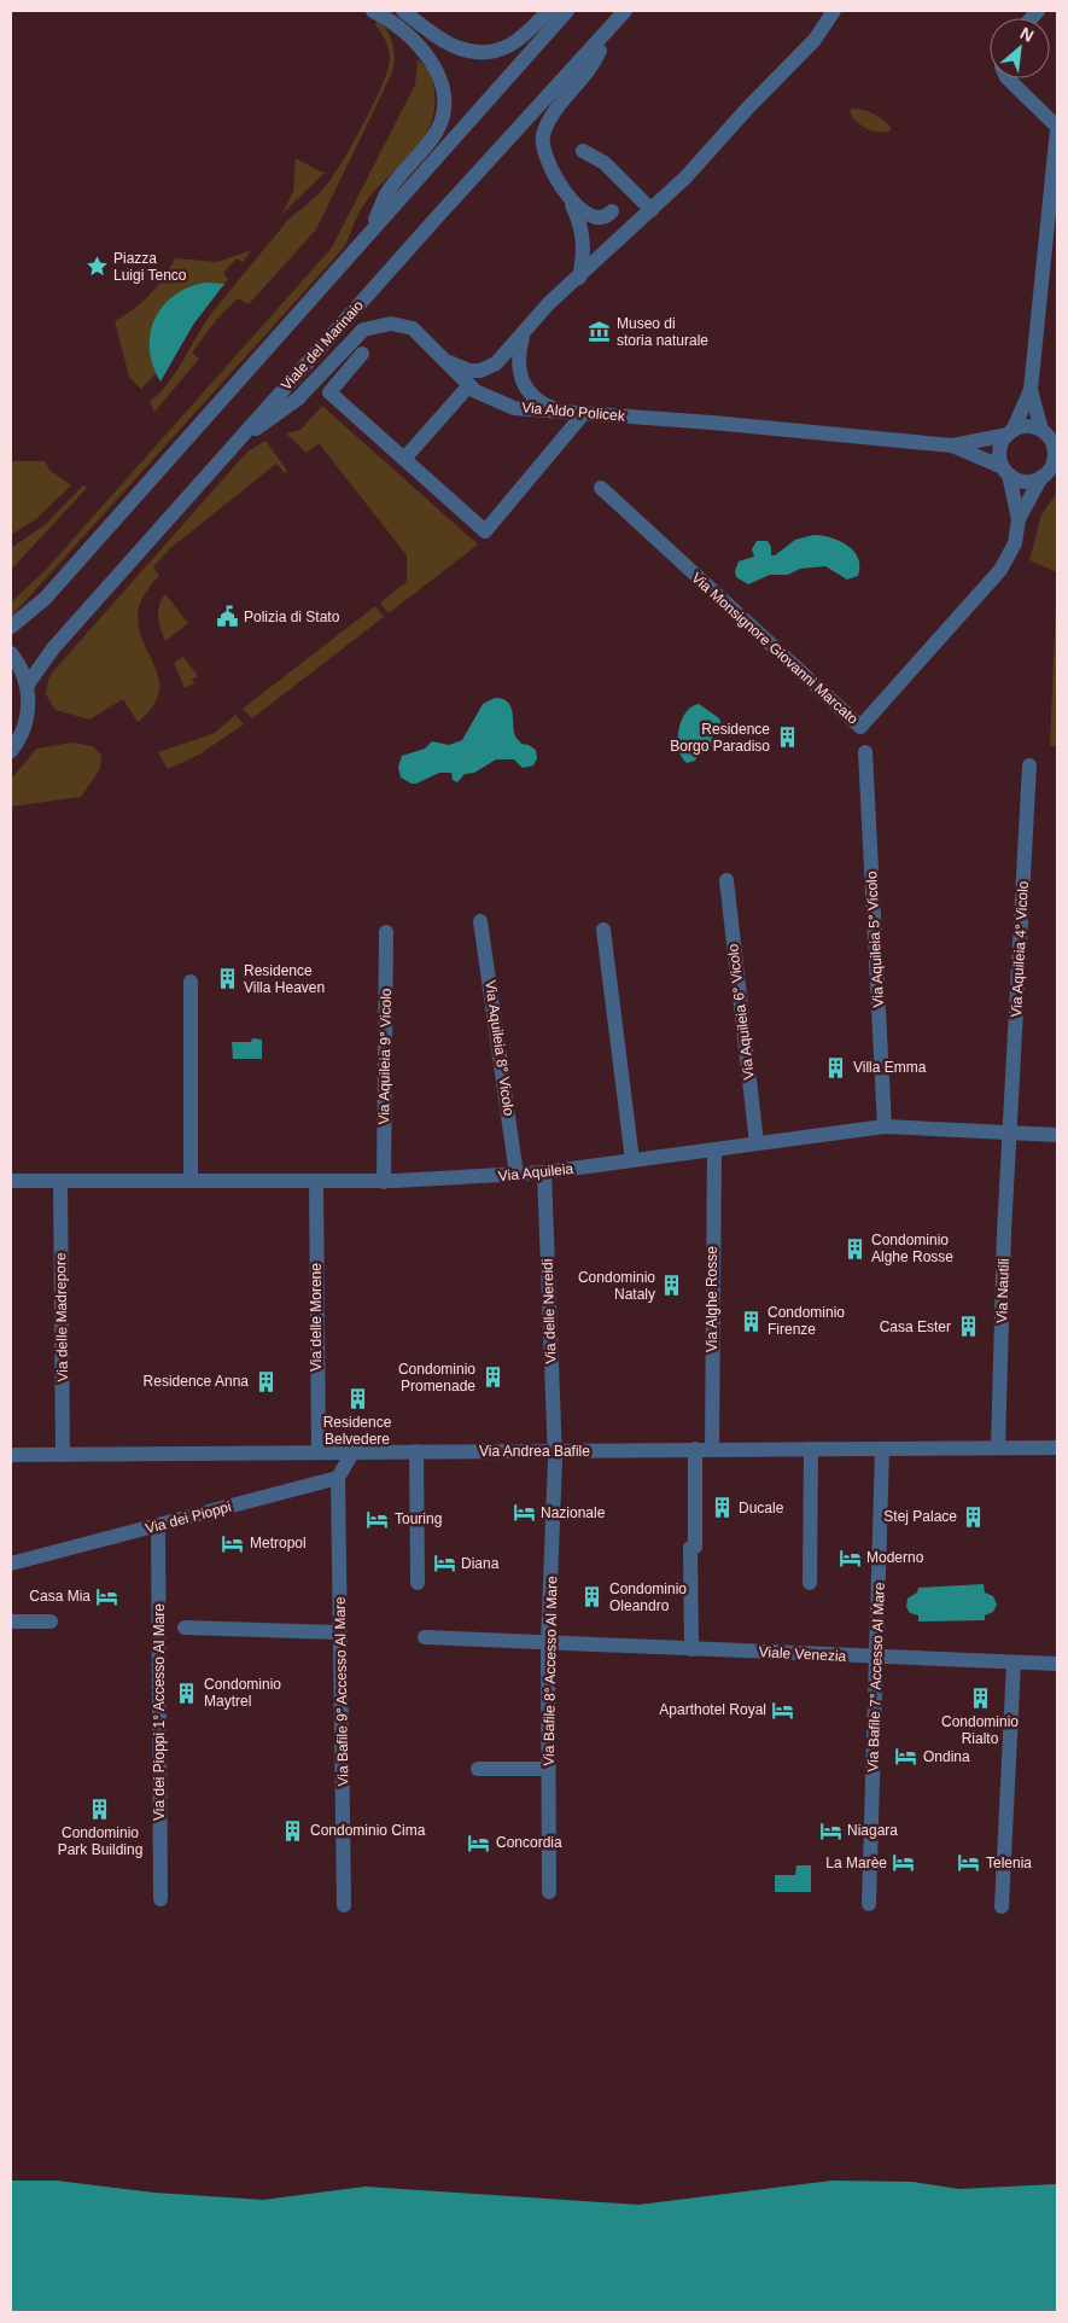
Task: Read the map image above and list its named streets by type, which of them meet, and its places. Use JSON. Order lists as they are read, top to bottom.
{
  "streets": {
    "street": [
      "Viale del Marinaio",
      "Via Aldo Policek",
      "Via Monsignore Giovanni Marcato",
      "Via Aquileia 5° Vicolo",
      "Via Aquileia 4° Vicolo",
      "Via Aquileia 6° Vicolo",
      "Via Aquileia 8° Vicolo",
      "Via Aquileia 9° Vicolo",
      "Via Aquileia",
      "Via Nautili",
      "Via Alghe Rosse",
      "Via delle Nereidi",
      "Via delle Madrepore",
      "Via delle Morene",
      "Via Andrea Bafile",
      "Via dei Pioppi",
      "Viale Venezia",
      "Via Bafile 8° Accesso Al Mare",
      "Via Bafile 7° Accesso Al Mare",
      "Via Bafile 9° Accesso Al Mare",
      "Via dei Pioppi 1° Accesso Al Mare"
    ]
  },
  "crossings": [
    ["Viale del Marinaio", "Via Aldo Policek"],
    ["Via Aldo Policek", "Via Monsignore Giovanni Marcato"],
    ["Via Aquileia 5° Vicolo", "Via Aquileia"],
    ["Via Aquileia 4° Vicolo", "Via Aquileia"],
    ["Via Aquileia 4° Vicolo", "Via Nautili"],
    ["Via Aquileia 6° Vicolo", "Via Aquileia"],
    ["Via Aquileia 8° Vicolo", "Via Aquileia"],
    ["Via Aquileia 9° Vicolo", "Via Aquileia"],
    ["Via Aquileia", "Via Nautili"],
    ["Via Aquileia", "Via Alghe Rosse"],
    ["Via Aquileia", "Via delle Nereidi"],
    ["Via Aquileia", "Via delle Madrepore"],
    ["Via Aquileia", "Via delle Morene"],
    ["Via Nautili", "Via Andrea Bafile"],
    ["Via Alghe Rosse", "Via Andrea Bafile"],
    ["Via delle Nereidi", "Via Andrea Bafile"],
    ["Via delle Nereidi", "Via Bafile 8° Accesso Al Mare"],
    ["Via delle Madrepore", "Via Andrea Bafile"],
    ["Via delle Morene", "Via Andrea Bafile"],
    ["Via Andrea Bafile", "Via Bafile 8° Accesso Al Mare"],
    ["Via Andrea Bafile", "Via Bafile 7° Accesso Al Mare"],
    ["Via dei Pioppi", "Via Bafile 9° Accesso Al Mare"],
    ["Via dei Pioppi", "Via dei Pioppi 1° Accesso Al Mare"],
    ["Viale Venezia", "Via Bafile 8° Accesso Al Mare"],
    ["Viale Venezia", "Via Bafile 7° Accesso Al Mare"]
  ],
  "places": {
    "place": ["Piazza Luigi Tenco"],
    "museum": ["Museo di storia naturale"],
    "public building": ["Polizia di Stato"],
    "building": [
      "Residence Borgo Paradiso",
      "Residence Villa Heaven",
      "Villa Emma",
      "Condominio Alghe Rosse",
      "Condominio Nataly",
      "Condominio Firenze",
      "Casa Ester",
      "Condominio Promenade",
      "Residence Anna",
      "Residence Belvedere",
      "Ducale",
      "Stej Palace",
      "Condominio Oleandro",
      "Condominio Maytrel",
      "Condominio Rialto",
      "Condominio Park Building",
      "Condominio Cima"
    ],
    "hotel": [
      "Nazionale",
      "Touring",
      "Metropol",
      "Moderno",
      "Diana",
      "Casa Mia",
      "Aparthotel Royal",
      "Ondina",
      "Niagara",
      "Concordia",
      "La Marèe",
      "Telenia"
    ]
  },
  "north": "top right"
}
